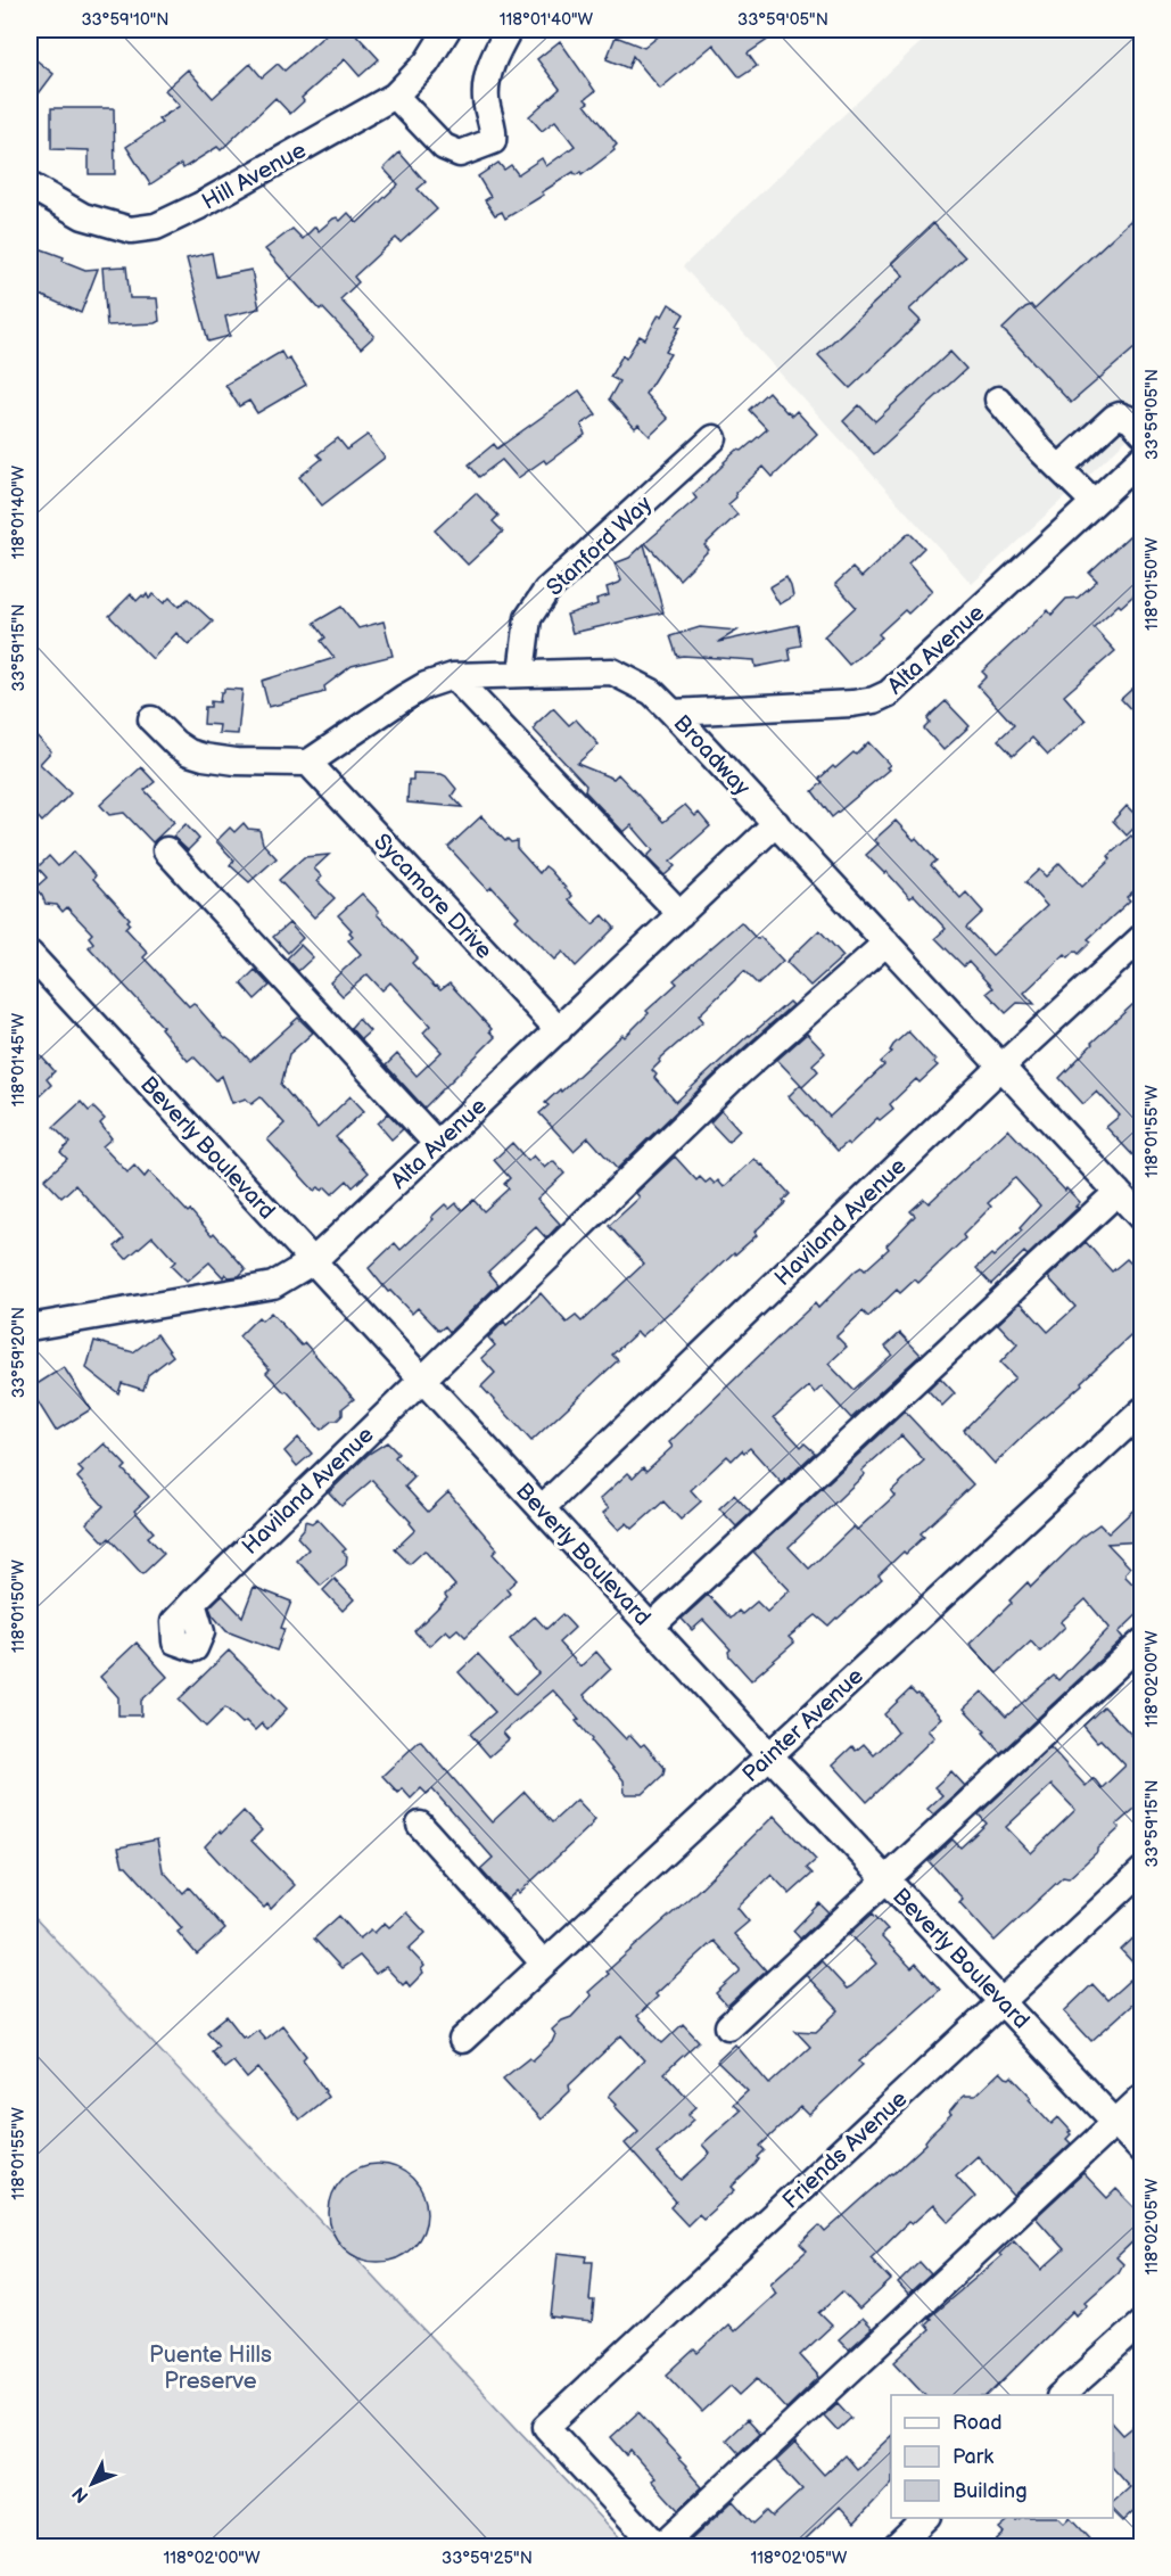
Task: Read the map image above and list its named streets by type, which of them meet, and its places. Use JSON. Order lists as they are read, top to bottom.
{
  "streets": {
    "street": [
      "Hill Avenue",
      "Stanford Way",
      "Alta Avenue",
      "Broadway",
      "Sycamore Drive",
      "Beverly Boulevard",
      "Haviland Avenue",
      "Painter Avenue",
      "Friends Avenue"
    ]
  },
  "crossings": [
    ["Stanford Way", "Broadway"],
    ["Alta Avenue", "Broadway"],
    ["Alta Avenue", "Sycamore Drive"],
    ["Alta Avenue", "Beverly Boulevard"],
    ["Broadway", "Sycamore Drive"],
    ["Broadway", "Haviland Avenue"],
    ["Beverly Boulevard", "Haviland Avenue"],
    ["Beverly Boulevard", "Painter Avenue"],
    ["Beverly Boulevard", "Friends Avenue"]
  ],
  "parks": ["Puente Hills Preserve"],
  "legend": ["Road", "Park", "Building"],
  "north": "bottom left",
  "coordinates": [
    "33°59'10\"N",
    "118°01'40\"W",
    "33°59'05\"N",
    "118°01'50\"W",
    "33°59'15\"N",
    "118°01'45\"W",
    "118°01'55\"W",
    "33°59'20\"N",
    "118°02'00\"W",
    "118°02'05\"W",
    "33°59'25\"N"
  ]
}
